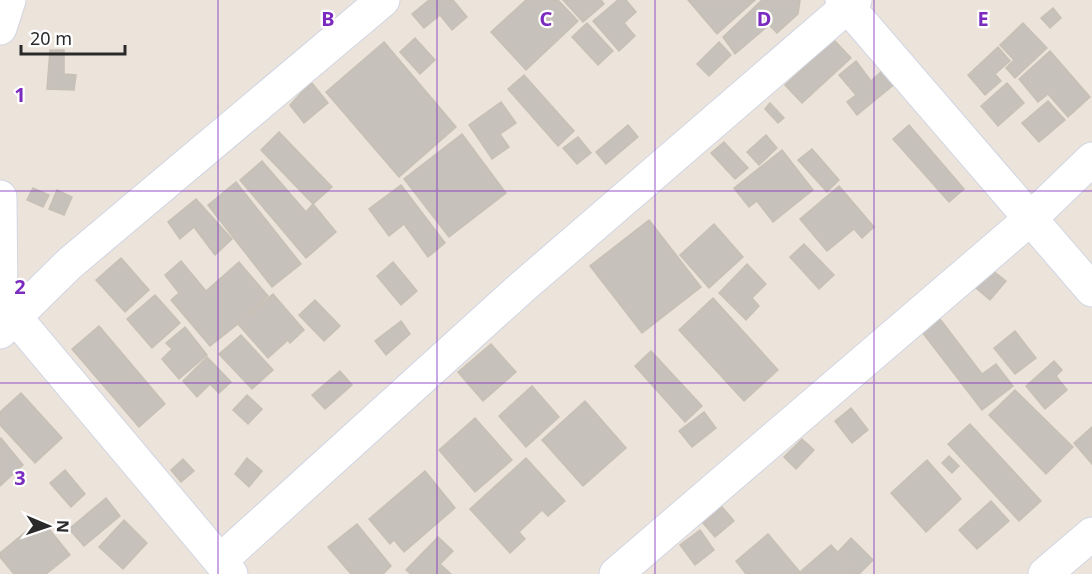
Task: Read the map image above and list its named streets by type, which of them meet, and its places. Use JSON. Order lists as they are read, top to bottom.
{
  "scale_bar": "20 m",
  "north": "right",
  "grid": {
    "columns": [
      "B",
      "C",
      "D",
      "E"
    ],
    "rows": ["1", "2", "3"]
  }
}
